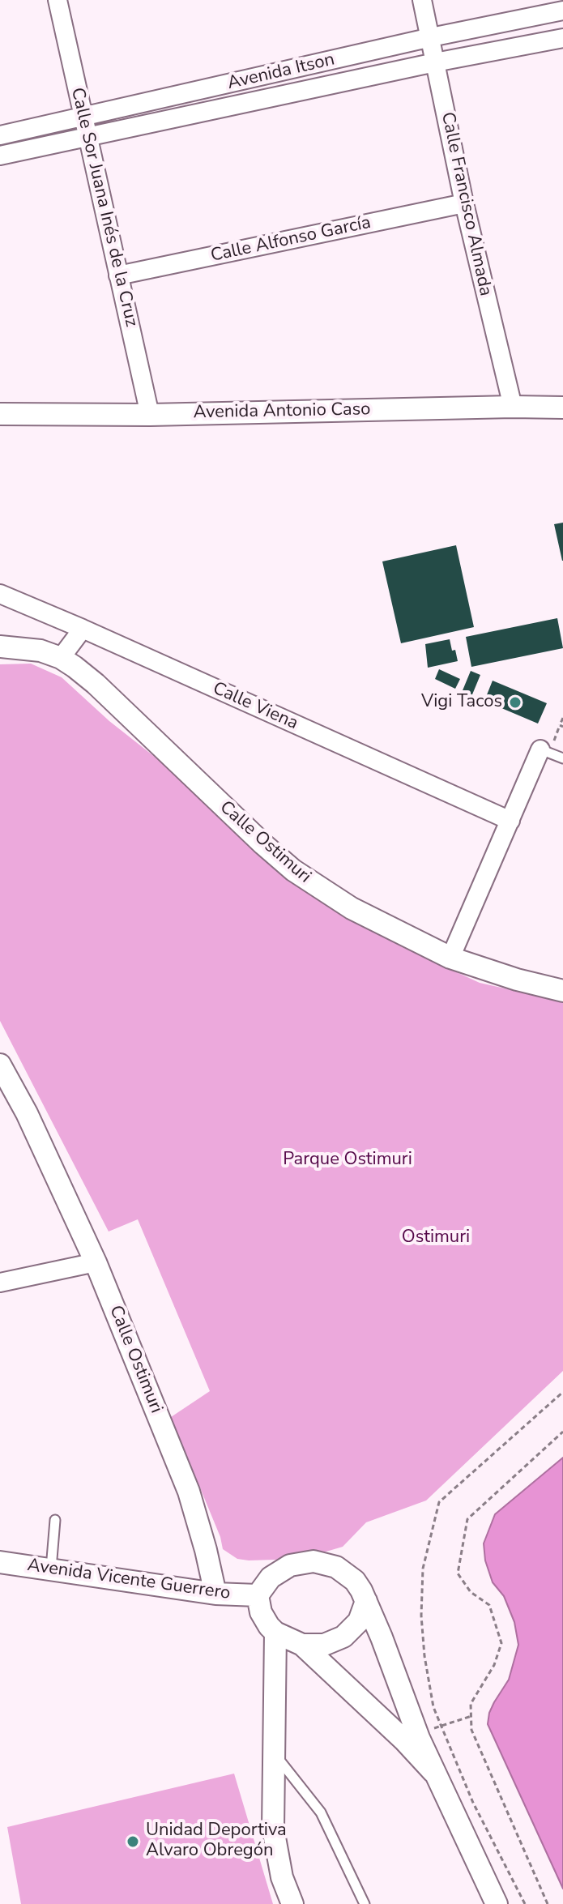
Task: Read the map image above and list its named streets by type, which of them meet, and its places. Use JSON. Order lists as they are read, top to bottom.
{
  "streets": {
    "street": [
      "Avenida Itson",
      "Calle Francisco Almada",
      "Calle Sor Juana Inés de la Cruz",
      "Calle Alfonso García",
      "Avenida Antonio Caso",
      "Calle Viena",
      "Calle Ostimuri",
      "Avenida Vicente Guerrero"
    ]
  },
  "crossings": [
    ["Avenida Itson", "Calle Francisco Almada"],
    ["Avenida Itson", "Calle Sor Juana Inés de la Cruz"],
    ["Calle Francisco Almada", "Calle Alfonso García"],
    ["Calle Francisco Almada", "Avenida Antonio Caso"],
    ["Calle Sor Juana Inés de la Cruz", "Calle Alfonso García"],
    ["Calle Sor Juana Inés de la Cruz", "Avenida Antonio Caso"],
    ["Calle Ostimuri", "Avenida Vicente Guerrero"]
  ],
  "parks": ["Parque Ostimuri", "Ostimuri"],
  "places": ["Vigi Tacos", "Unidad Deportiva Alvaro Obregón"]
}
